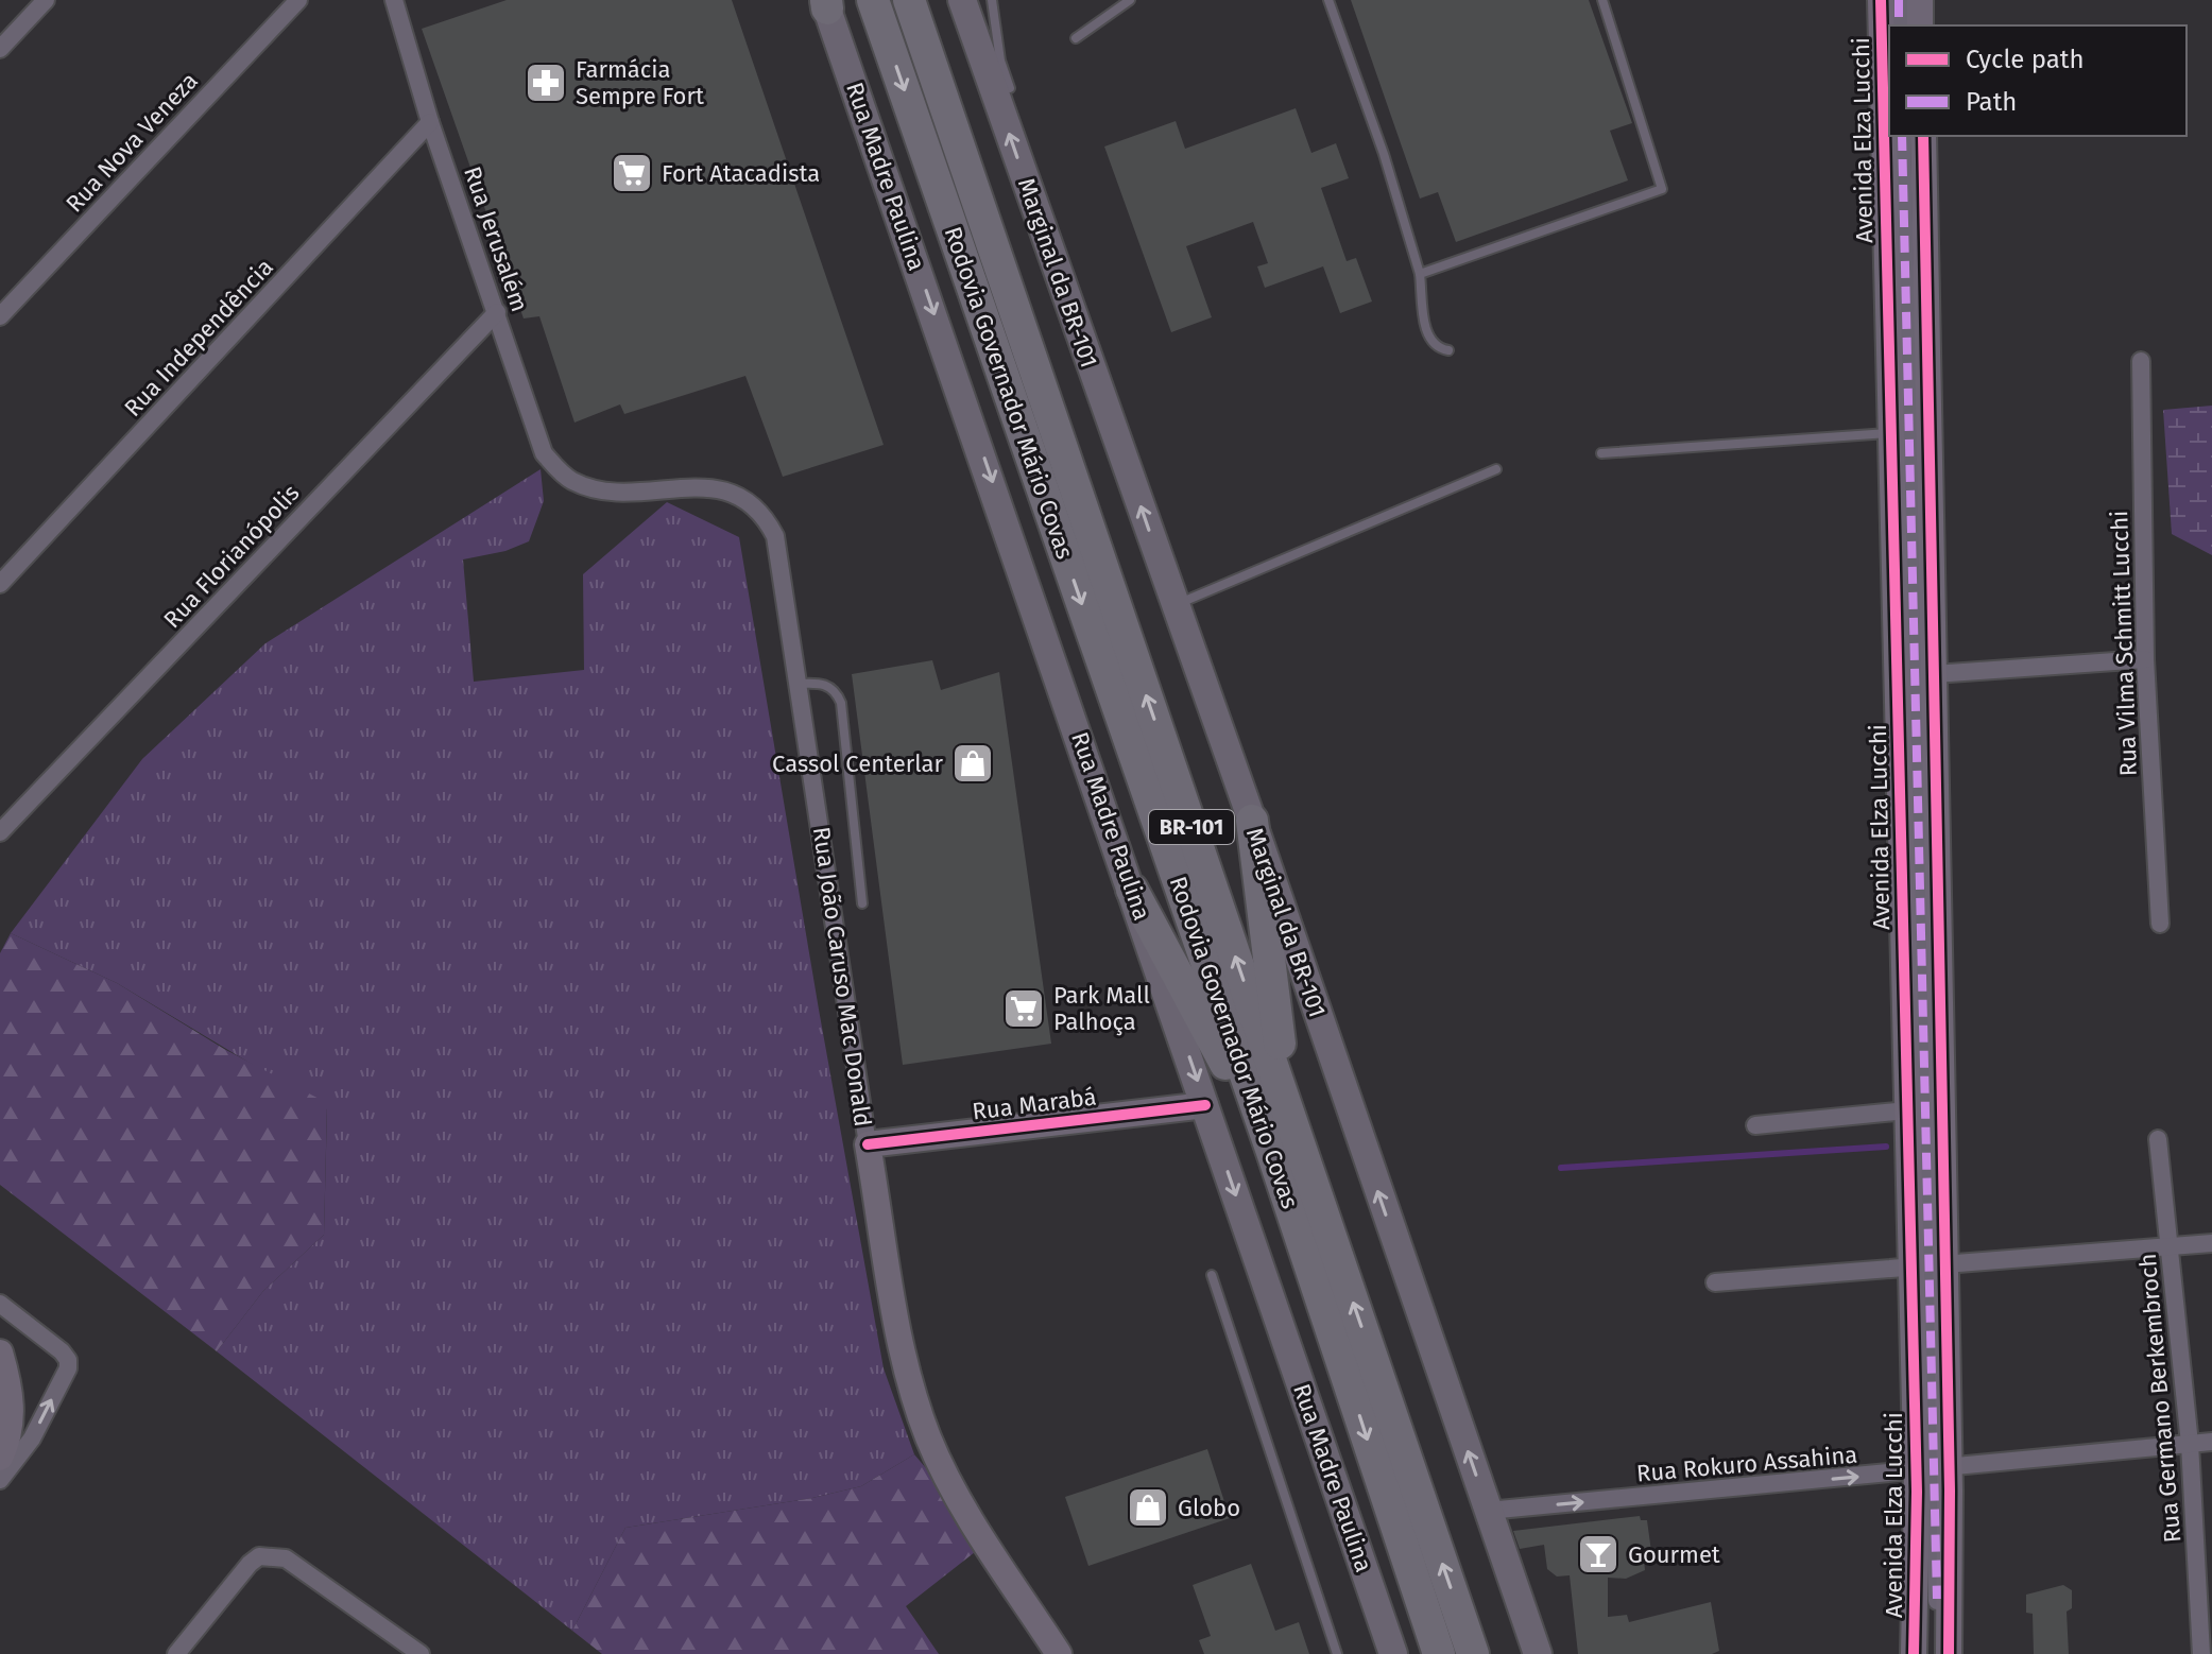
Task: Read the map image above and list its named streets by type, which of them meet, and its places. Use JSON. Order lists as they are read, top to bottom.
{
  "streets": {
    "highway": ["Rodovia Governador Mário Covas", "BR-101"],
    "main road": [
      "Avenida Elza Lucchi",
      "Rua Madre Paulina",
      "Marginal da BR-101",
      "Rua João Caruso Mac Donald",
      "Rua Marabá"
    ],
    "street": [
      "Rua Nova Veneza",
      "Rua Jerusalém",
      "Rua Independência",
      "Rua Florianópolis",
      "Rua Vilma Schmitt Lucchi",
      "Rua Germano Berkembroch",
      "Rua Rokuro Assahina"
    ]
  },
  "crossings": [
    ["Avenida Elza Lucchi", "Rua Rokuro Assahina"],
    ["Rua Madre Paulina", "Rua Marabá"],
    ["Rua Jerusalém", "Rua Independência"],
    ["Rua Jerusalém", "Rua Florianópolis"],
    ["Rua Jerusalém", "Rua João Caruso Mac Donald"],
    ["Marginal da BR-101", "Rua Rokuro Assahina"],
    ["Rua João Caruso Mac Donald", "Rua Marabá"],
    ["Rua Germano Berkembroch", "Rua Rokuro Assahina"]
  ],
  "one_way": ["Rua Madre Paulina", "Marginal da BR-101", "Rua Rokuro Assahina"],
  "places": {
    "pharmacy": ["Farmácia Sempre Fort"],
    "supermarket": ["Fort Atacadista", "Park Mall Palhoça"],
    "shop": ["Cassol Centerlar", "Globo"],
    "bar": ["Gourmet"]
  },
  "legend": ["Cycle path", "Path"]
}
